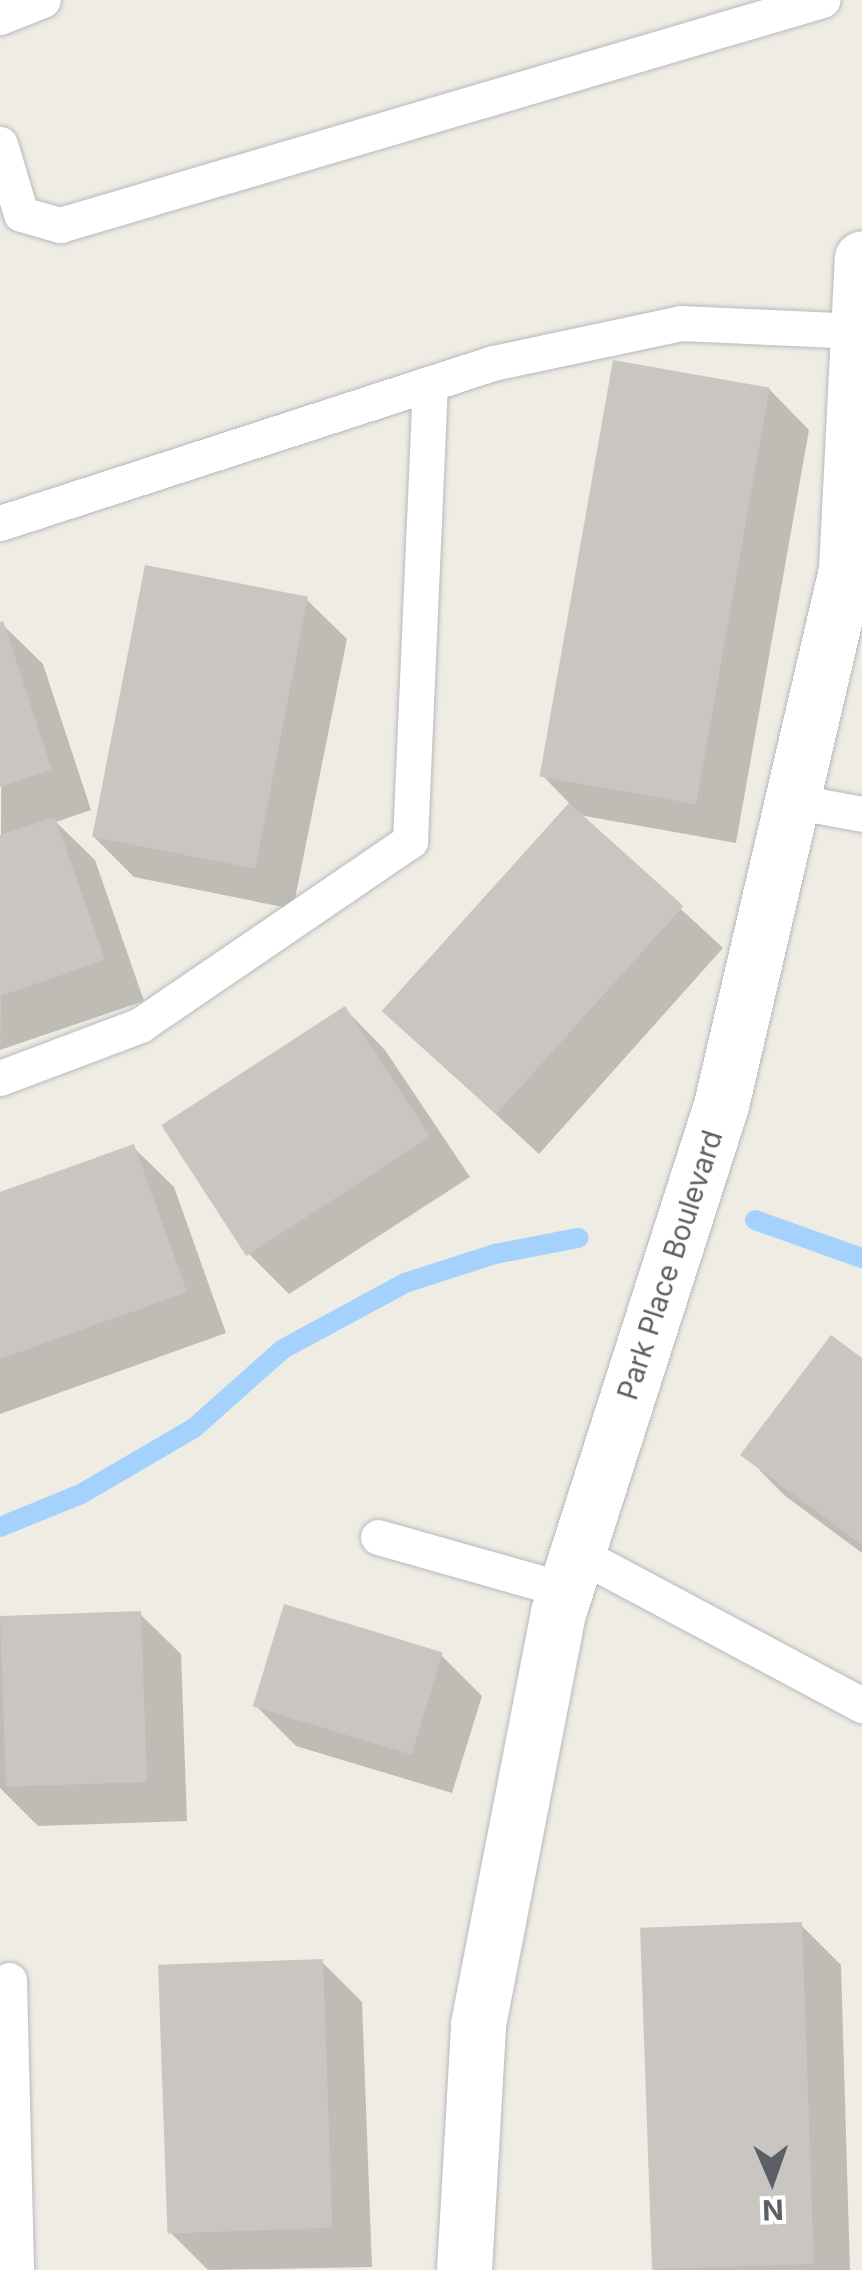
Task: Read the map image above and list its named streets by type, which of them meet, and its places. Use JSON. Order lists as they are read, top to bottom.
{
  "streets": {
    "street": ["Park Place Boulevard"]
  },
  "north": "bottom"
}
